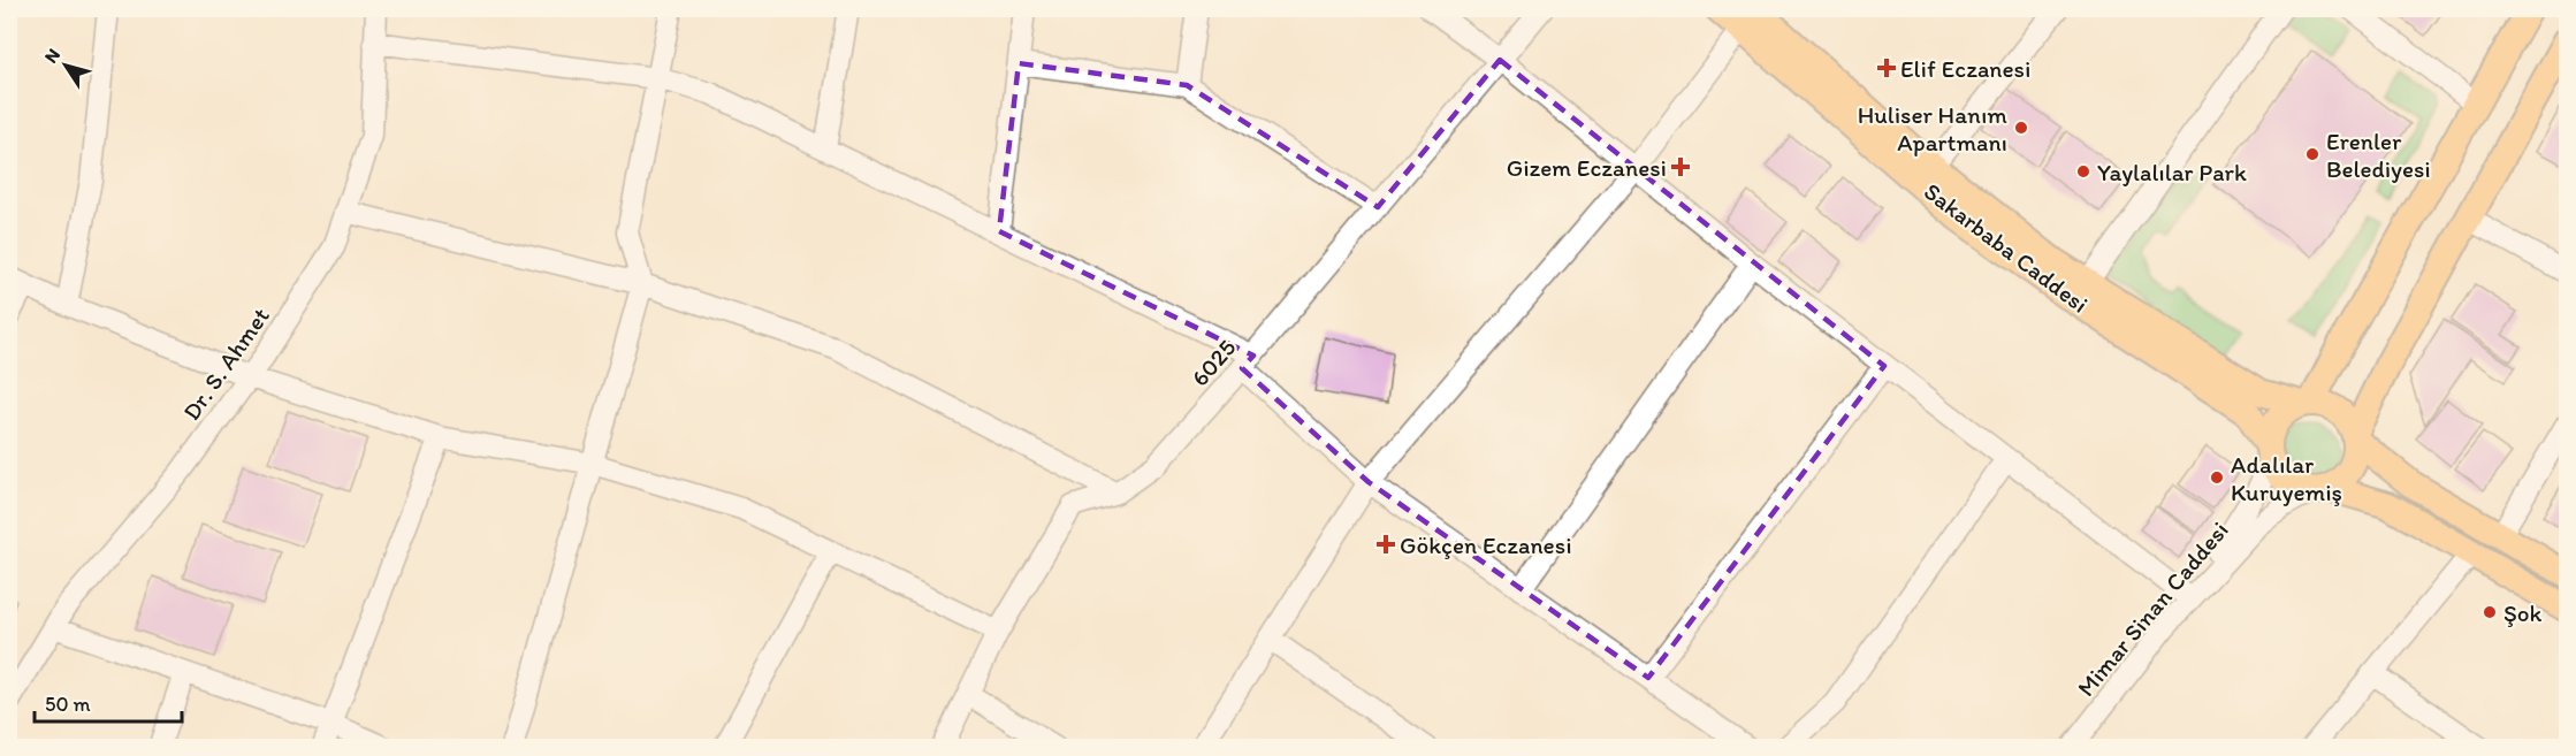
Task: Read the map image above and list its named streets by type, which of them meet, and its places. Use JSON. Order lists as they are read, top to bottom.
{
  "streets": {
    "main road": ["Sakarbaba Caddesi"],
    "street": ["6025", "Dr. S. Ahmet", "Mimar Sinan Caddesi"]
  },
  "crossings": [
    ["Sakarbaba Caddesi", "Mimar Sinan Caddesi"]
  ],
  "places": {
    "health": ["Elif Eczanesi", "Gizem Eczanesi", "Gökçen Eczanesi"],
    "other": [
      "Huliser Hanım Apartmanı",
      "Erenler Belediyesi",
      "Yaylalılar Park",
      "Adalılar Kuruyemiş",
      "Şok"
    ]
  },
  "scale_bar": "50 m",
  "north": "top left"
}
